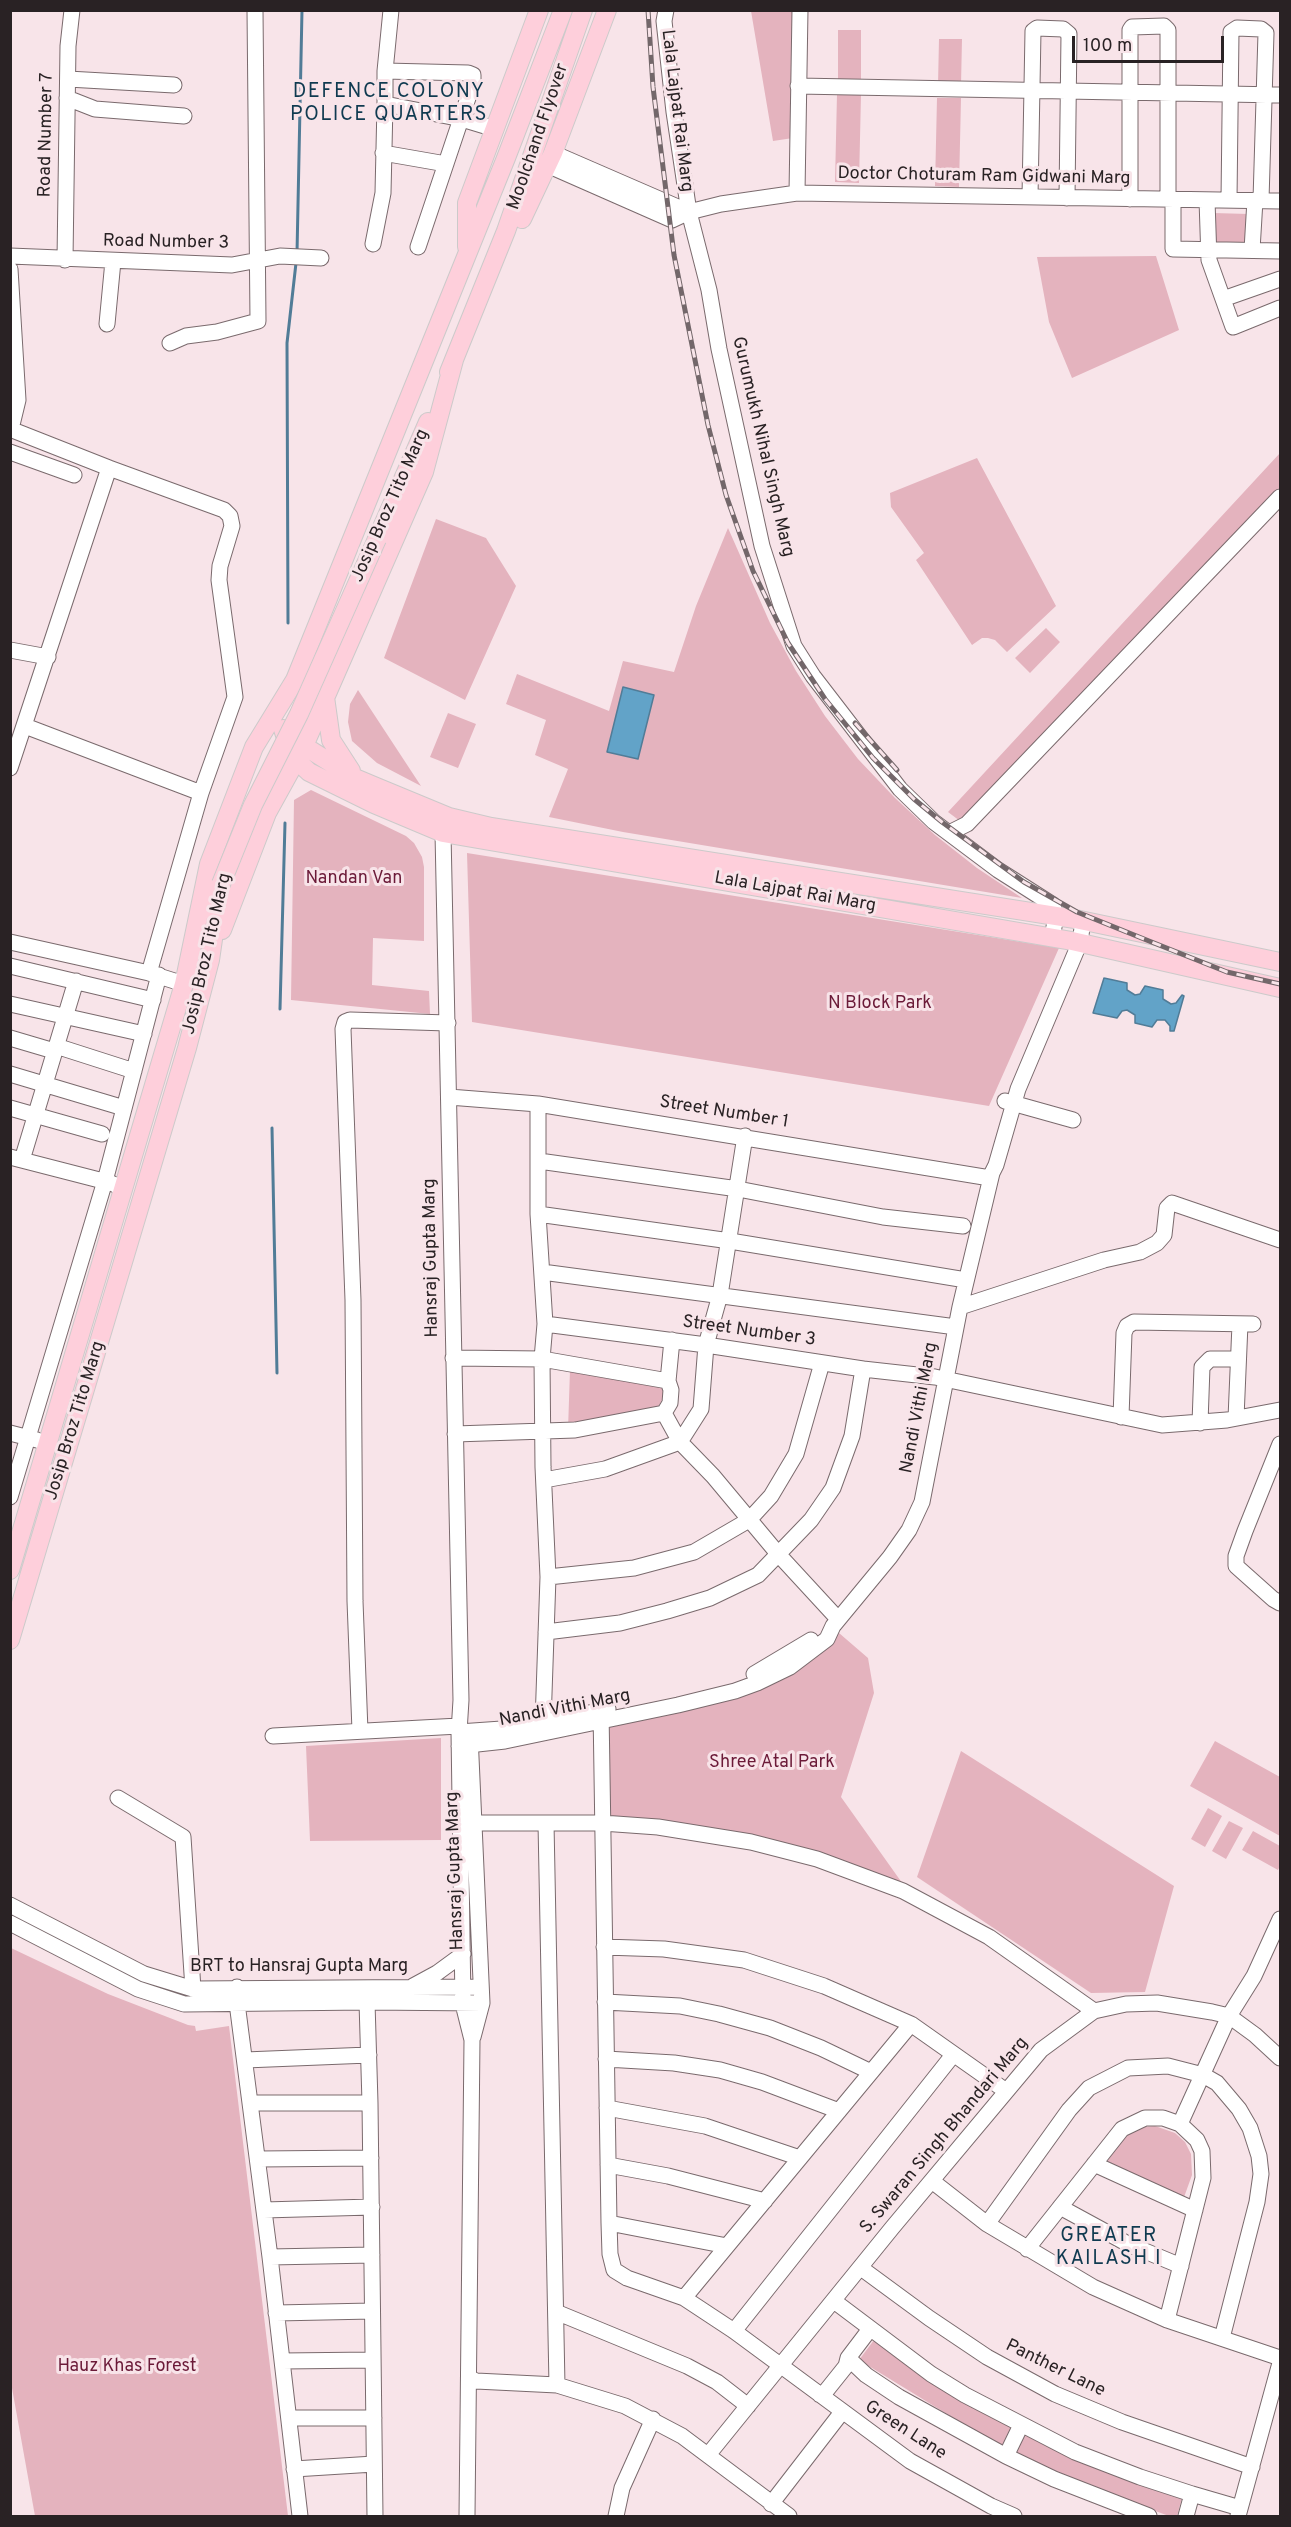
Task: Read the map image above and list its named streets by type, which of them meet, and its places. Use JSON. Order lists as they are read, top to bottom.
{
  "streets": {
    "main road": ["Lala Lajpat Rai Marg", "Moolchand Flyover", "Josip Broz Tito Marg"],
    "street": [
      "Road Number 7",
      "Doctor Choturam Ram Gidwani Marg",
      "Road Number 3",
      "Gurumukh Nihal Singh Marg",
      "Street Number 1",
      "Hansraj Gupta Marg",
      "Street Number 3",
      "Nandi Vithi Marg",
      "BRT to Hansraj Gupta Marg",
      "S. Swaran Singh Bhandari Marg",
      "Panther Lane",
      "Green Lane"
    ]
  },
  "crossings": [
    ["Lala Lajpat Rai Marg", "Doctor Choturam Ram Gidwani Marg"],
    ["Lala Lajpat Rai Marg", "Gurumukh Nihal Singh Marg"],
    ["Lala Lajpat Rai Marg", "Hansraj Gupta Marg"],
    ["Lala Lajpat Rai Marg", "Nandi Vithi Marg"],
    ["Road Number 7", "Road Number 3"],
    ["Moolchand Flyover", "Josip Broz Tito Marg"],
    ["Doctor Choturam Ram Gidwani Marg", "Gurumukh Nihal Singh Marg"],
    ["Street Number 1", "Hansraj Gupta Marg"],
    ["Street Number 1", "Nandi Vithi Marg"],
    ["Hansraj Gupta Marg", "Nandi Vithi Marg"],
    ["Hansraj Gupta Marg", "BRT to Hansraj Gupta Marg"],
    ["Street Number 3", "Nandi Vithi Marg"],
    ["S. Swaran Singh Bhandari Marg", "Panther Lane"],
    ["S. Swaran Singh Bhandari Marg", "Green Lane"]
  ],
  "districts": ["DEFENCE COLONY POLICE QUARTERS", "GREATER KAILASH I"],
  "parks": [
    "Nandan Van",
    "N Block Park",
    "Shree Atal Park",
    "Hauz Khas Forest"
  ],
  "scale_bar": "100 m"
}
